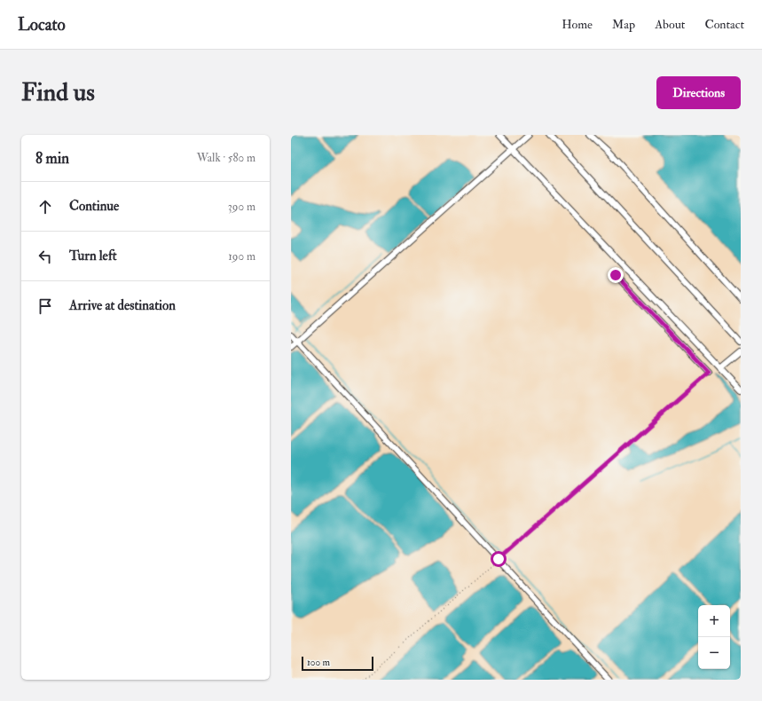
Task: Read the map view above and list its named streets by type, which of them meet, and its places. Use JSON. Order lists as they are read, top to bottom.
{
  "scale_bar": "100 m",
  "page": {
    "header": "Locato",
    "nav": [
      "Home",
      "Map",
      "About",
      "Contact"
    ],
    "buttons": "Directions",
    "title": "Find us",
    "heading": ["8 min", "Walk · 580 m"],
    "list": [
      ["Continue", "390 m"],
      ["Turn left", "190 m"],
      "Arrive at destination"
    ],
    "map_buttons": ["+", "−"],
    "scale": "100 m"
  }
}
